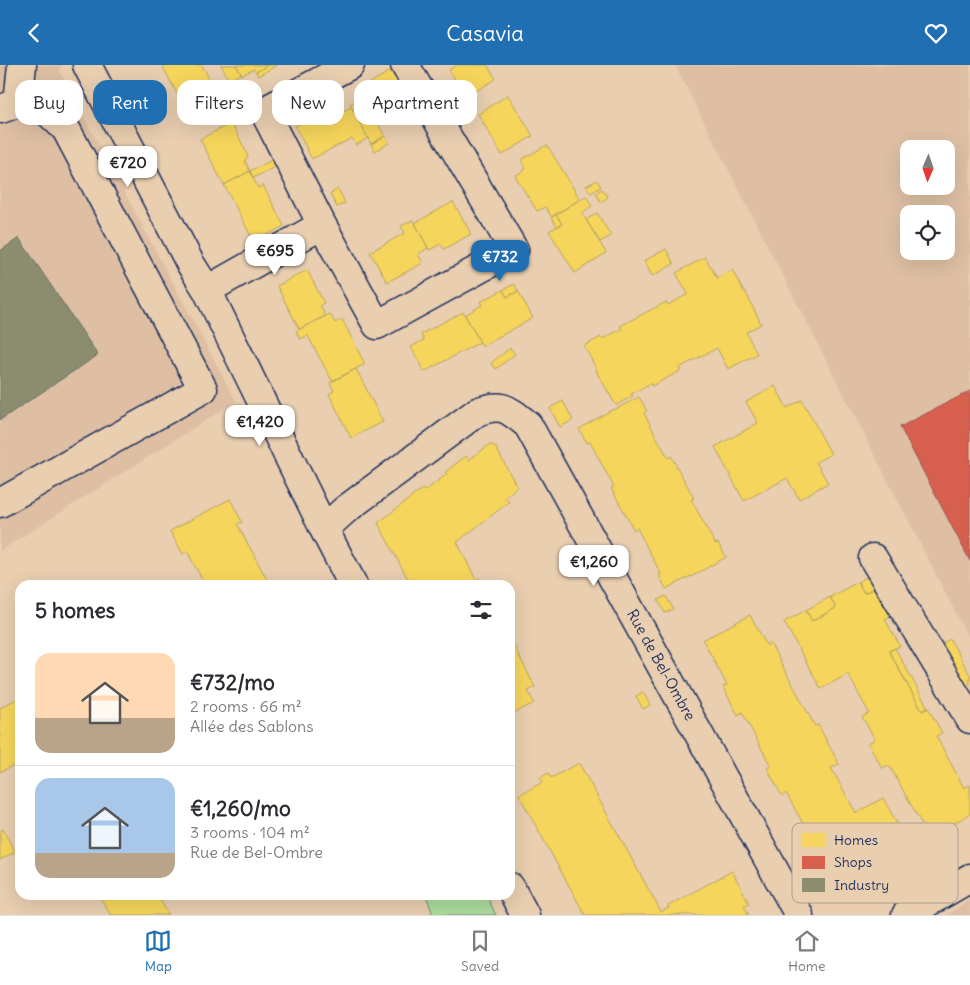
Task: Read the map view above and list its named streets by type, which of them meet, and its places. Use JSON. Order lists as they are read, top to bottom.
{
  "streets": {
    "street": ["Rue de Bel-Ombre"]
  },
  "legend": ["Homes", "Shops", "Industry"],
  "north": "bottom",
  "page": {
    "header": "Casavia",
    "chip": [
      "Buy",
      "Rent",
      "Filters",
      "New",
      "Apartment"
    ],
    "price": [
      "€720",
      "€695",
      "€732",
      "€1,420",
      "€1,260"
    ],
    "heading": "5 homes",
    "list": [
      {
        "name": "€732/mo",
        "note": "2 rooms · 66 m² · Allée des Sablons"
      },
      {
        "name": "€1,260/mo",
        "note": "3 rooms · 104 m² · Rue de Bel-Ombre"
      }
    ],
    "tabs": ["Map", "Saved", "Home"]
  }
}
